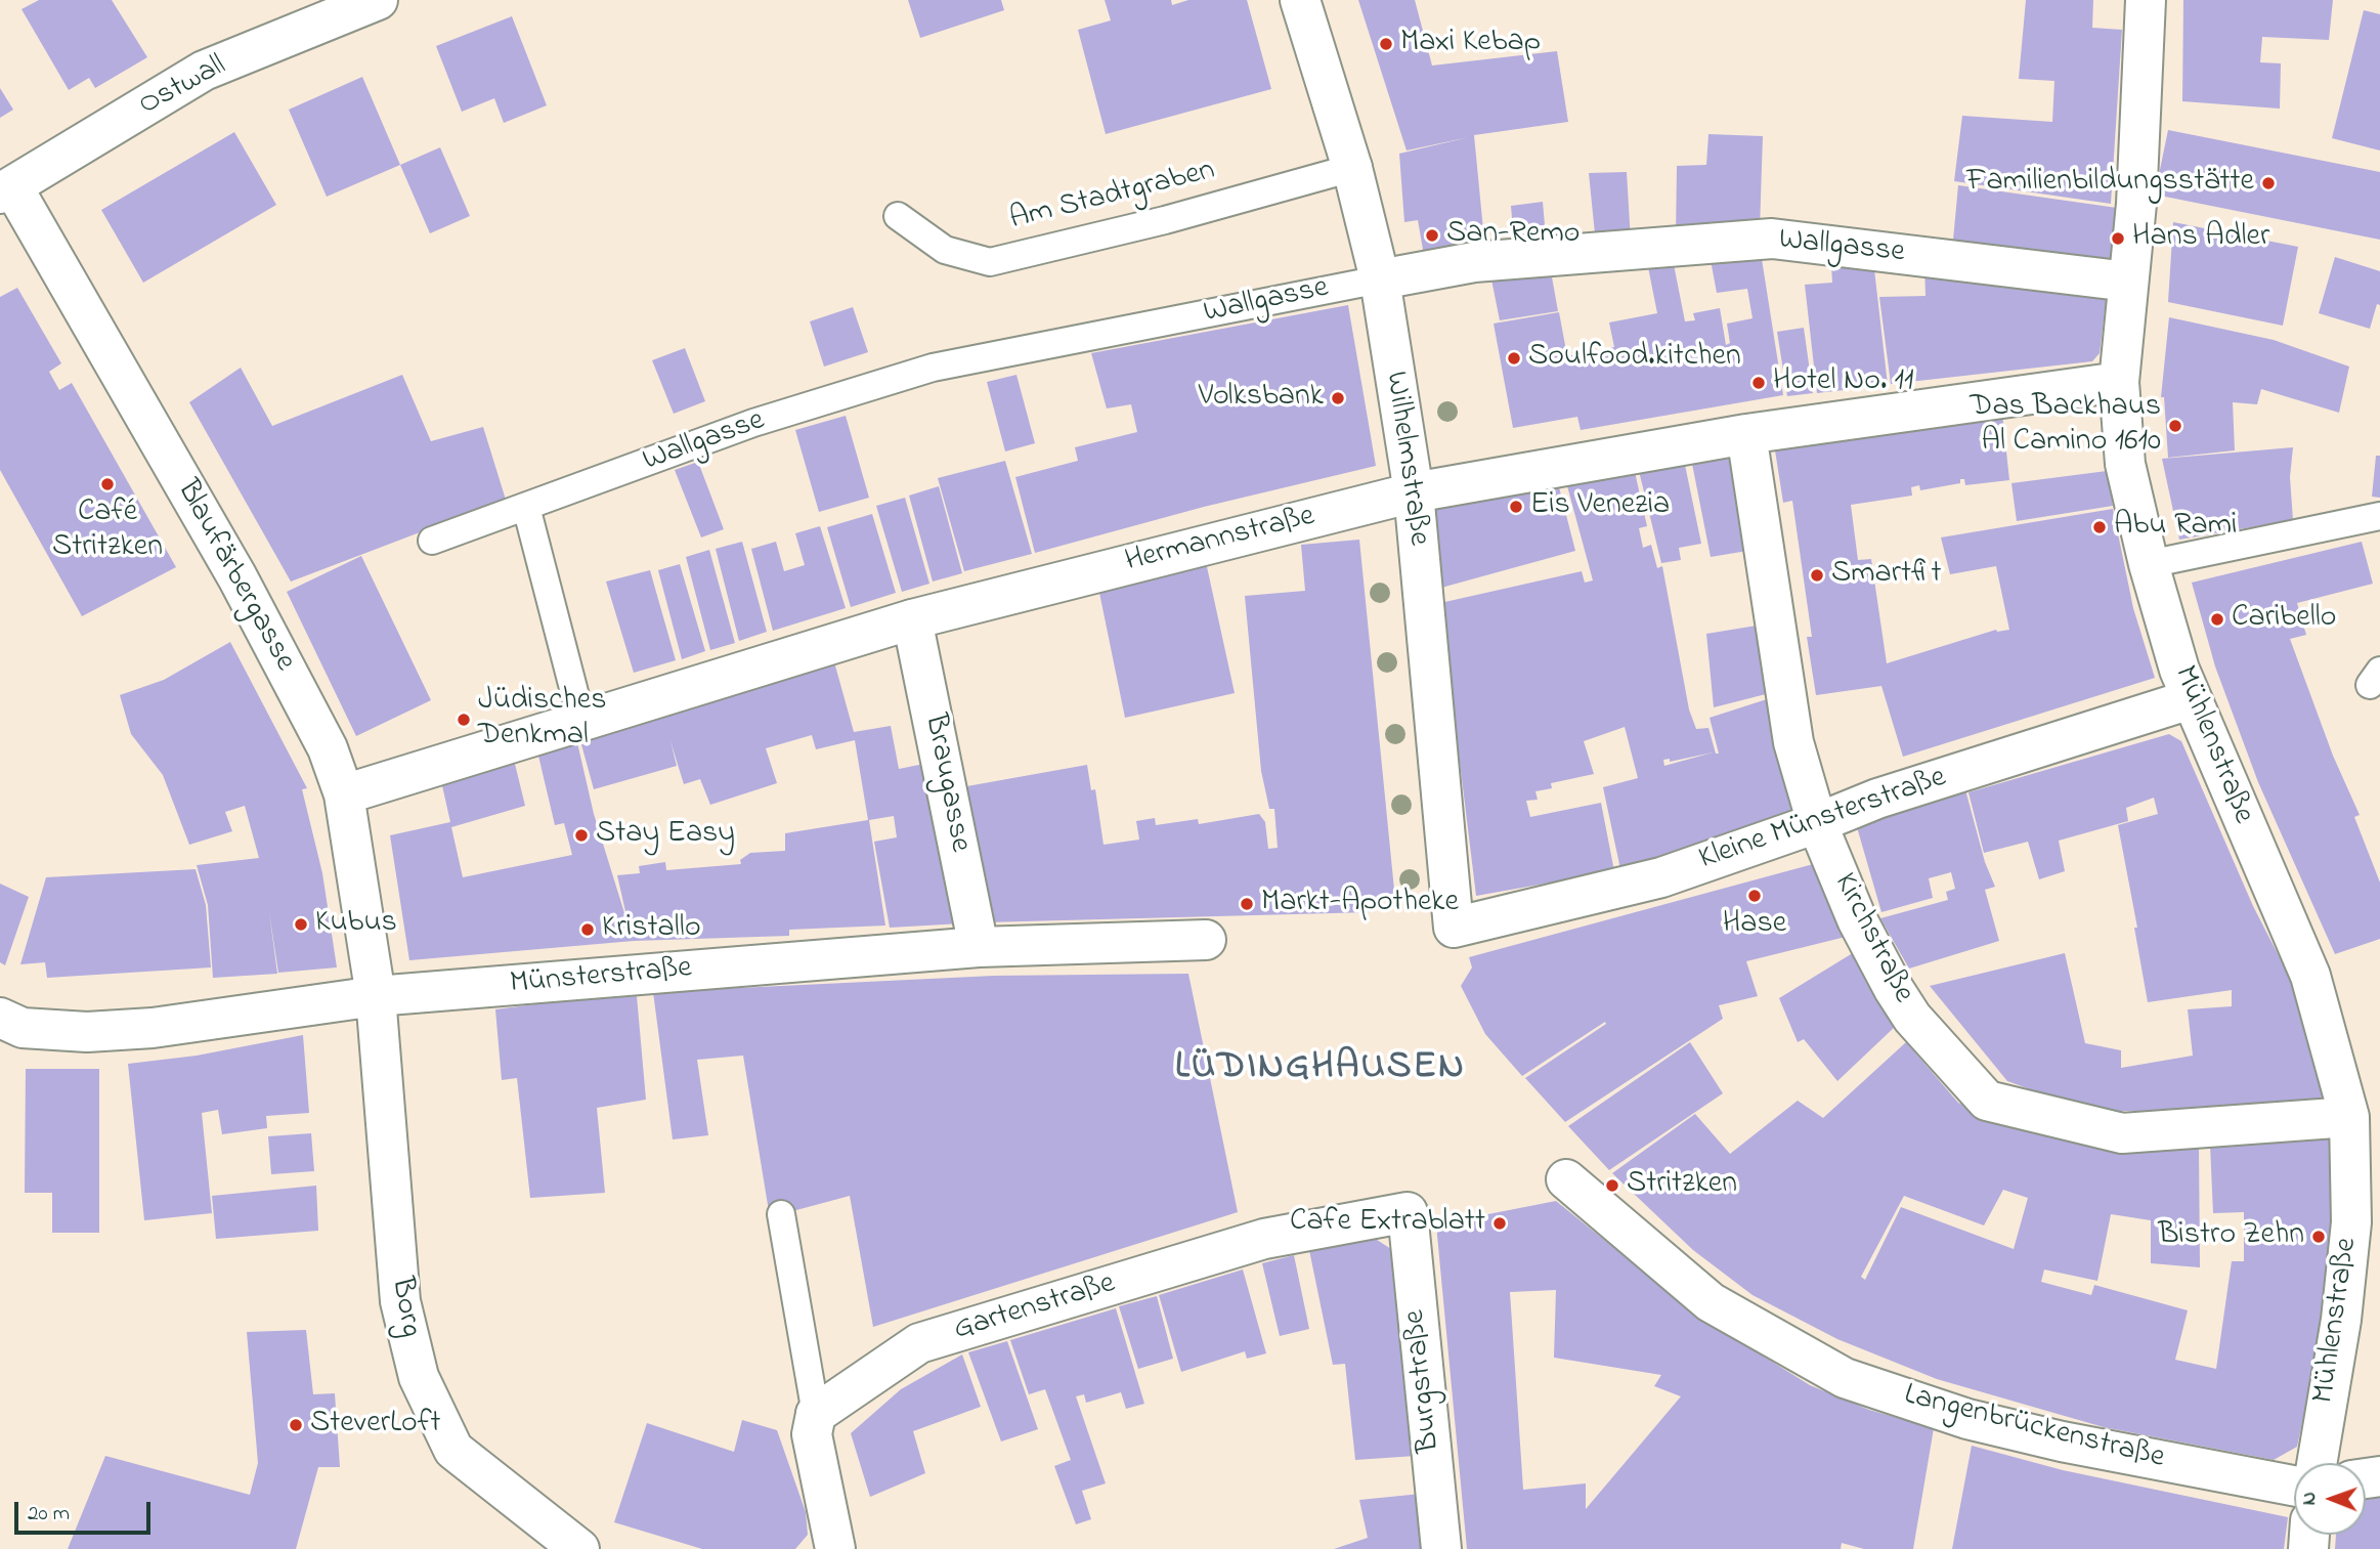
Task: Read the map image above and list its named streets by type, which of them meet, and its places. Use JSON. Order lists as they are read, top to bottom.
{
  "streets": {
    "street": [
      "Ostwall",
      "Wallgasse",
      "Wilhelmstraße",
      "Hermannstraße",
      "Blaufärbergasse",
      "Mühlenstraße",
      "Braugasse",
      "Kleine Münsterstraße",
      "Kirchstraße",
      "Münsterstraße",
      "Borg",
      "Gartenstraße",
      "Burgstraße",
      "Langenbrückenstraße"
    ],
    "lane": ["Am Stadtgraben"]
  },
  "crossings": [
    ["Ostwall", "Blaufärbergasse"],
    ["Am Stadtgraben", "Wilhelmstraße"],
    ["Wallgasse", "Wilhelmstraße"],
    ["Wallgasse", "Mühlenstraße"],
    ["Wilhelmstraße", "Hermannstraße"],
    ["Wilhelmstraße", "Kleine Münsterstraße"],
    ["Hermannstraße", "Blaufärbergasse"],
    ["Hermannstraße", "Mühlenstraße"],
    ["Hermannstraße", "Braugasse"],
    ["Hermannstraße", "Kirchstraße"],
    ["Blaufärbergasse", "Münsterstraße"],
    ["Blaufärbergasse", "Borg"],
    ["Mühlenstraße", "Kleine Münsterstraße"],
    ["Mühlenstraße", "Kirchstraße"],
    ["Braugasse", "Münsterstraße"],
    ["Kleine Münsterstraße", "Kirchstraße"],
    ["Münsterstraße", "Borg"],
    ["Gartenstraße", "Burgstraße"]
  ],
  "districts": ["LÜDINGHAUSEN"],
  "places": [
    "Maxi Kebap",
    "Familienbildungsstätte",
    "San-Remo",
    "Hans Adler",
    "Soulfood.kitchen",
    "Hotel No. 11",
    "Volksbank",
    "Das Backhaus Al Camino 1610",
    "Café Stritzken",
    "Eis Venezia",
    "Abu Rami",
    "Smartfit",
    "Caribello",
    "Jüdisches Denkmal",
    "Stay Easy",
    "Hase",
    "Markt-Apotheke",
    "Kubus",
    "Kristallo",
    "Stritzken",
    "Cafe Extrablatt",
    "Bistro Zehn",
    "SteverLoft"
  ],
  "scale_bar": "20 m",
  "north": "left"
}
